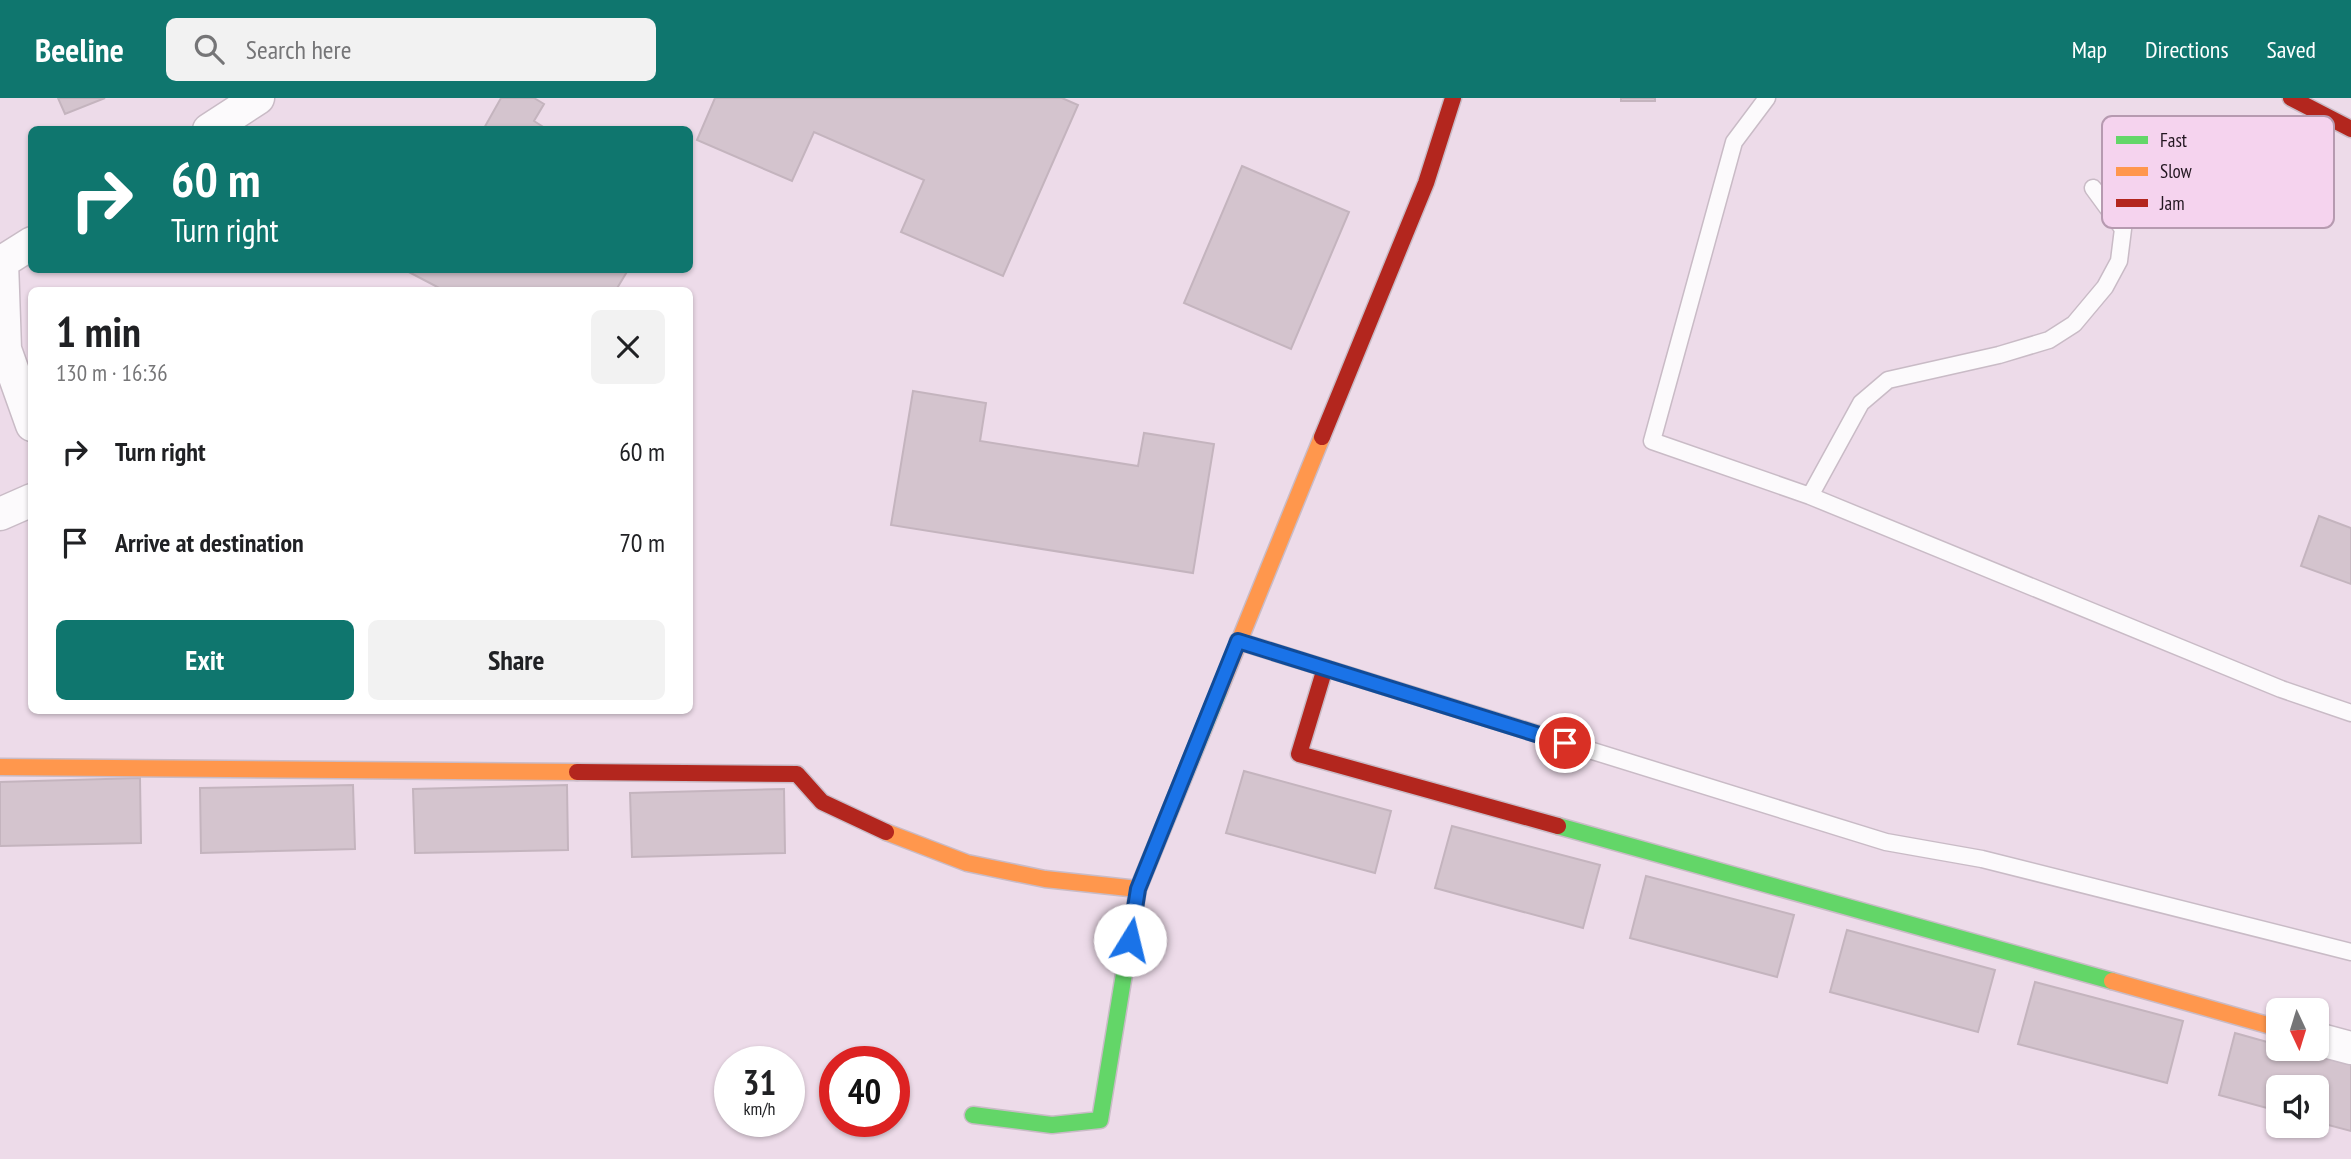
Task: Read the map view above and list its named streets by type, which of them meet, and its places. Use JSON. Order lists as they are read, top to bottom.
{
  "legend": ["Fast", "Slow", "Jam"],
  "north": "bottom",
  "page": {
    "header": "Beeline",
    "search": "Search here",
    "nav": ["Map", "Directions", "Saved"],
    "turn": ["60 m", "Turn right"],
    "heading": ["1 min", "130 m · 16:36"],
    "list": [
      {
        "name": "Turn right",
        "value": "60 m"
      },
      {
        "name": "Arrive at destination",
        "value": "70 m"
      }
    ],
    "buttons": ["Exit", "Share"],
    "speed": "31 km/h",
    "limit": "40"
  }
}
